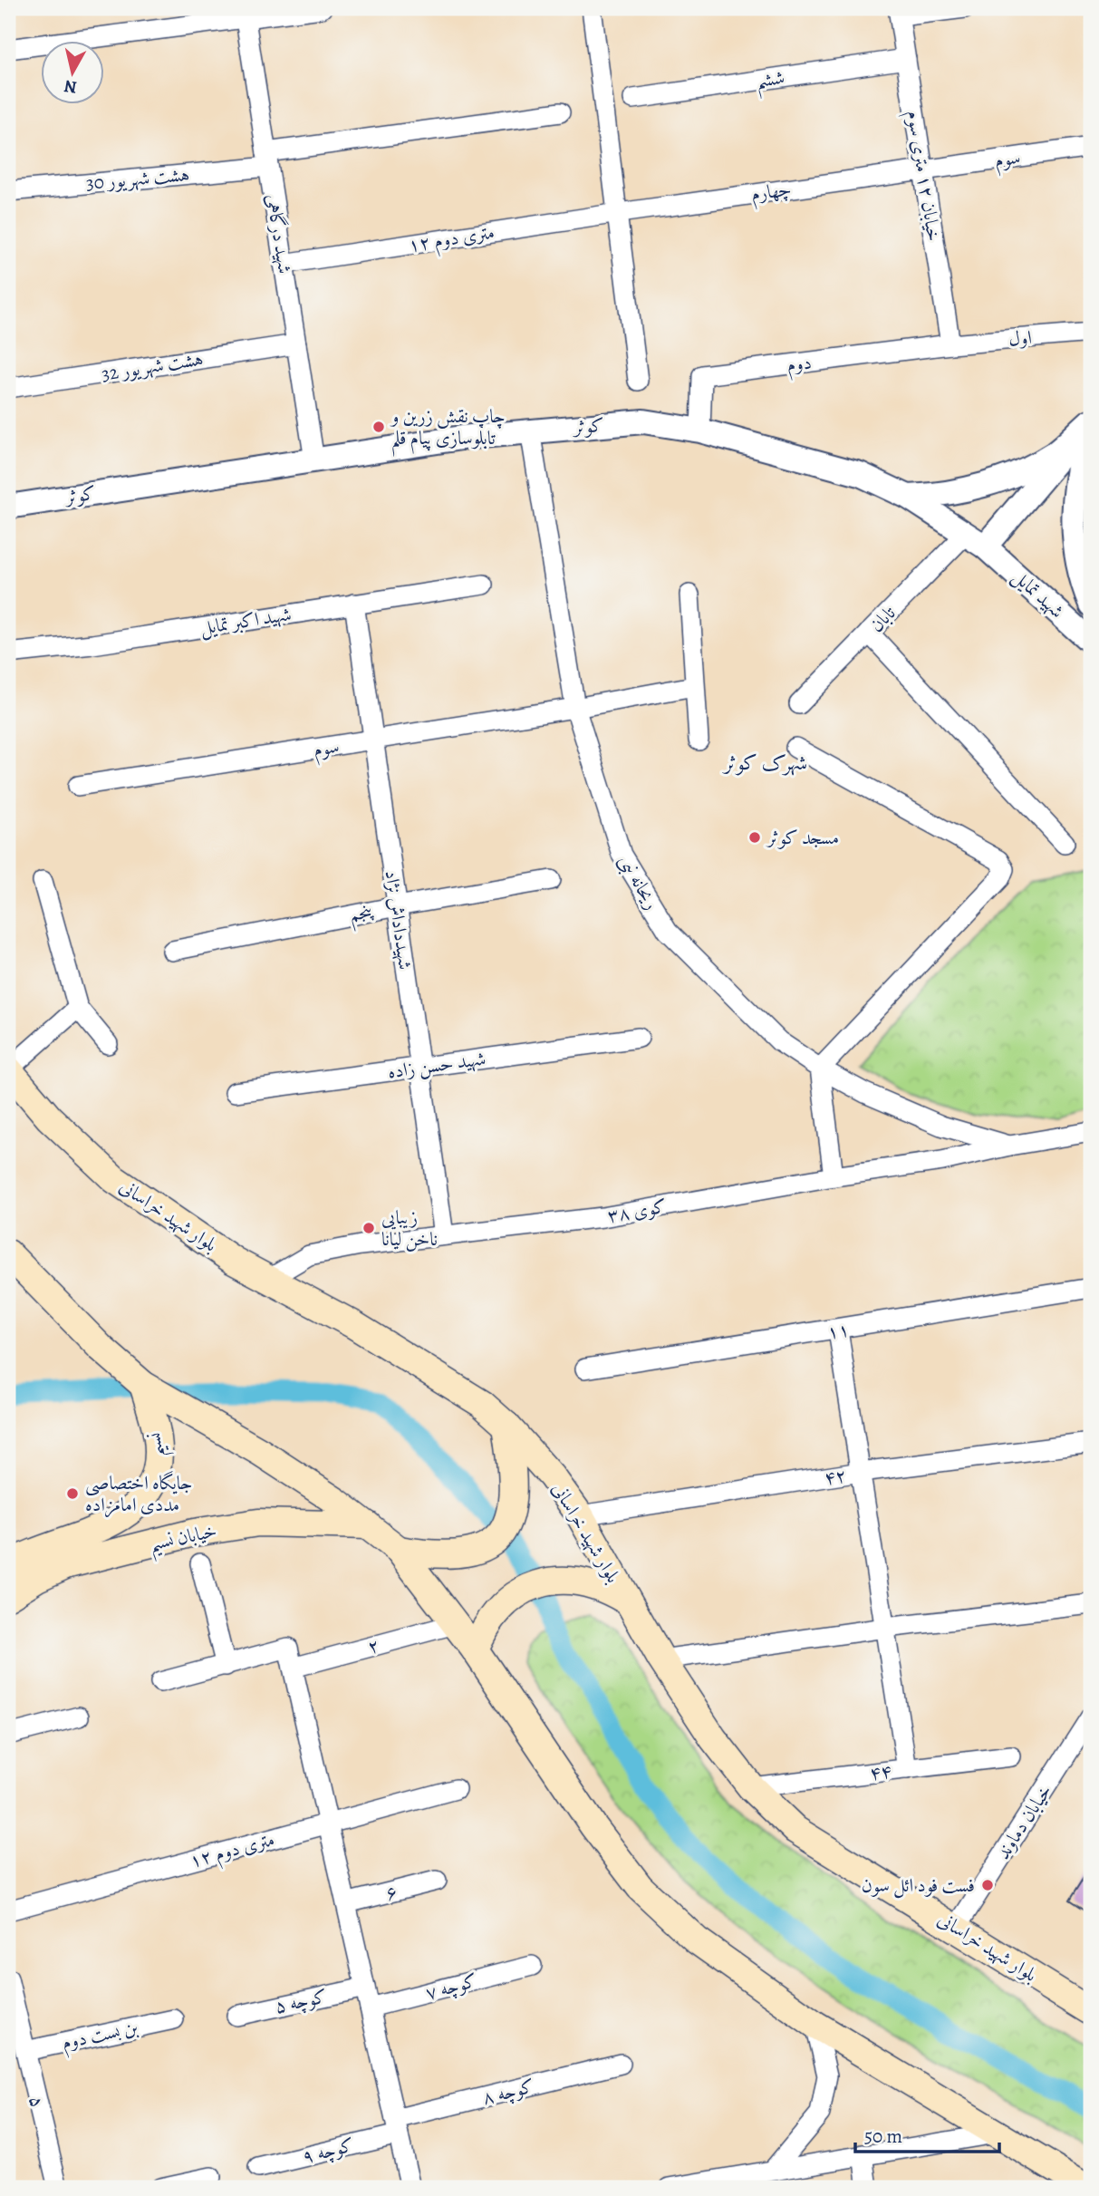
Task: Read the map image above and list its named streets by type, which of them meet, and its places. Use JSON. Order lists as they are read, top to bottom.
{
  "streets": {
    "main road": ["بلوار شهید خراسانی", "نسیم", "خیابان نسیم"],
    "street": [
      "ششم",
      "سوم",
      "خیابان ۱۲ متری سوم",
      "هشت شهریور 30",
      "چهارم",
      "شهید درگاهی",
      "۱۲ متری دوم",
      "اول",
      "دوم",
      "هشت شهریور 32",
      "کوثر",
      "شهید تمایل",
      "تابان",
      "شهید اکبر تمایل",
      "ریحانه نبی",
      "پنجم",
      "شهیدداداش نژاد",
      "شهید حسن زاده",
      "کوی ۳۸",
      "۱۱",
      "۴۲",
      "۲",
      "۴۴",
      "خیابان دماوند",
      "۶",
      "کوچه ۷",
      "کوچه ۵",
      "بن بست دوم",
      "کوچه ۸",
      "۵",
      "کوچه ۹"
    ]
  },
  "crossings": [
    ["ششم", "خیابان ۱۲ متری سوم"],
    ["سوم", "خیابان ۱۲ متری سوم"],
    ["سوم", "چهارم"],
    ["سوم", "ریحانه نبی"],
    ["سوم", "شهیدداداش نژاد"],
    ["خیابان ۱۲ متری سوم", "چهارم"],
    ["خیابان ۱۲ متری سوم", "اول"],
    ["خیابان ۱۲ متری سوم", "دوم"],
    ["هشت شهریور 30", "شهید درگاهی"],
    ["چهارم", "۱۲ متری دوم"],
    ["شهید درگاهی", "۱۲ متری دوم"],
    ["شهید درگاهی", "هشت شهریور 32"],
    ["شهید درگاهی", "کوثر"],
    ["اول", "دوم"],
    ["دوم", "کوثر"],
    ["کوثر", "شهید تمایل"],
    ["کوثر", "تابان"],
    ["کوثر", "ریحانه نبی"],
    ["شهید تمایل", "تابان"],
    ["شهید اکبر تمایل", "شهیدداداش نژاد"],
    ["ریحانه نبی", "کوی ۳۸"],
    ["پنجم", "شهیدداداش نژاد"],
    ["شهیدداداش نژاد", "شهید حسن زاده"],
    ["شهیدداداش نژاد", "کوی ۳۸"],
    ["کوی ۳۸", "بلوار شهید خراسانی"],
    ["بلوار شهید خراسانی", "۴۲"],
    ["بلوار شهید خراسانی", "۴۴"],
    ["بلوار شهید خراسانی", "خیابان دماوند"],
    ["بن بست دوم", "۵"],
    ["کوچه ۸", "کوچه ۹"]
  ],
  "districts": ["شهرک کوثر"],
  "places": [
    "چاپ نقش زرین و تابلوسازی پیام قلم",
    "مسجد کوثر",
    "زیبایی ناخن لیانا",
    "جایگاه اختصاصی مددی امامزاده",
    "فست فود ائل سون"
  ],
  "scale_bar": "50 m",
  "north": "bottom"
}
